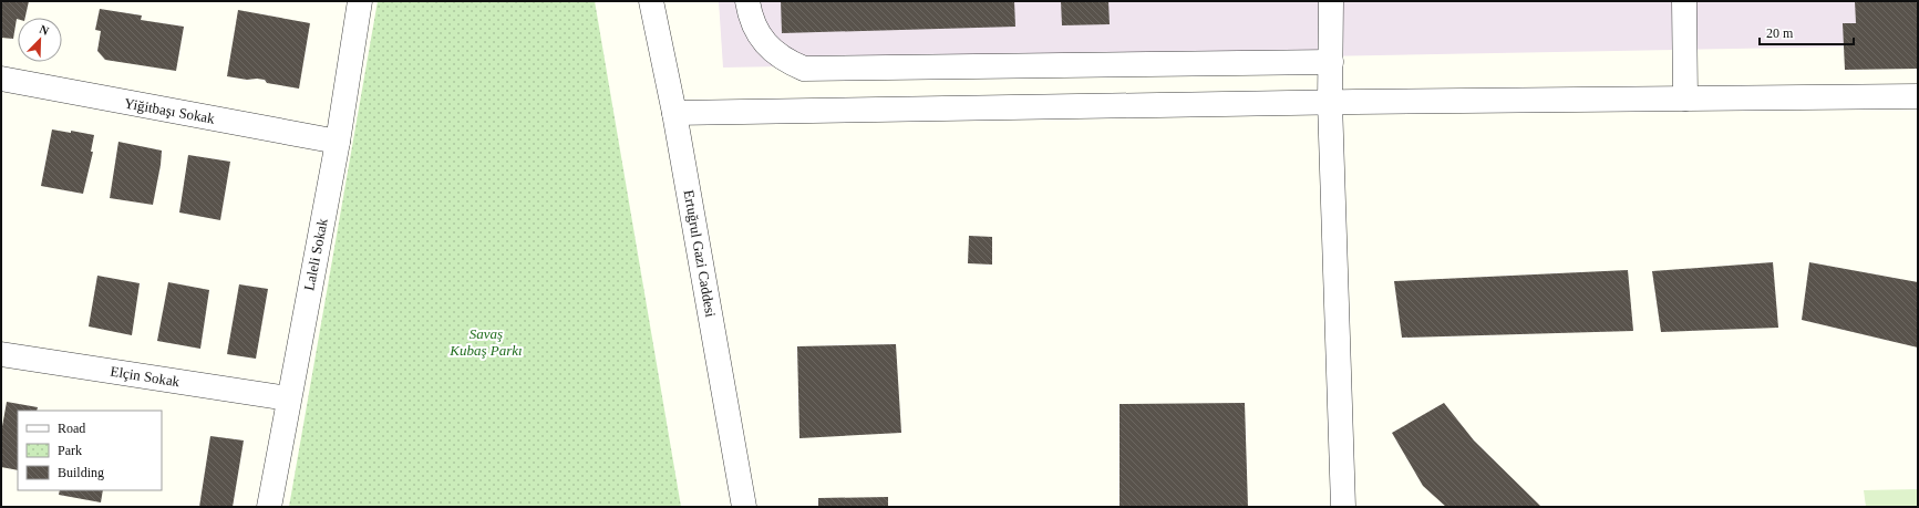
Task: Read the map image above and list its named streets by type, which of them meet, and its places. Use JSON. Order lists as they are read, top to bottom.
{
  "streets": {
    "street": [
      "Yiğitbaşı Sokak",
      "Ertuğrul Gazi Caddesi",
      "Laleli Sokak",
      "Elçin Sokak"
    ]
  },
  "crossings": [
    ["Yiğitbaşı Sokak", "Laleli Sokak"],
    ["Laleli Sokak", "Elçin Sokak"]
  ],
  "parks": ["Savaş Kubaş Parkı"],
  "legend": ["Road", "Park", "Building"],
  "scale_bar": "20 m",
  "north": "top right"
}
